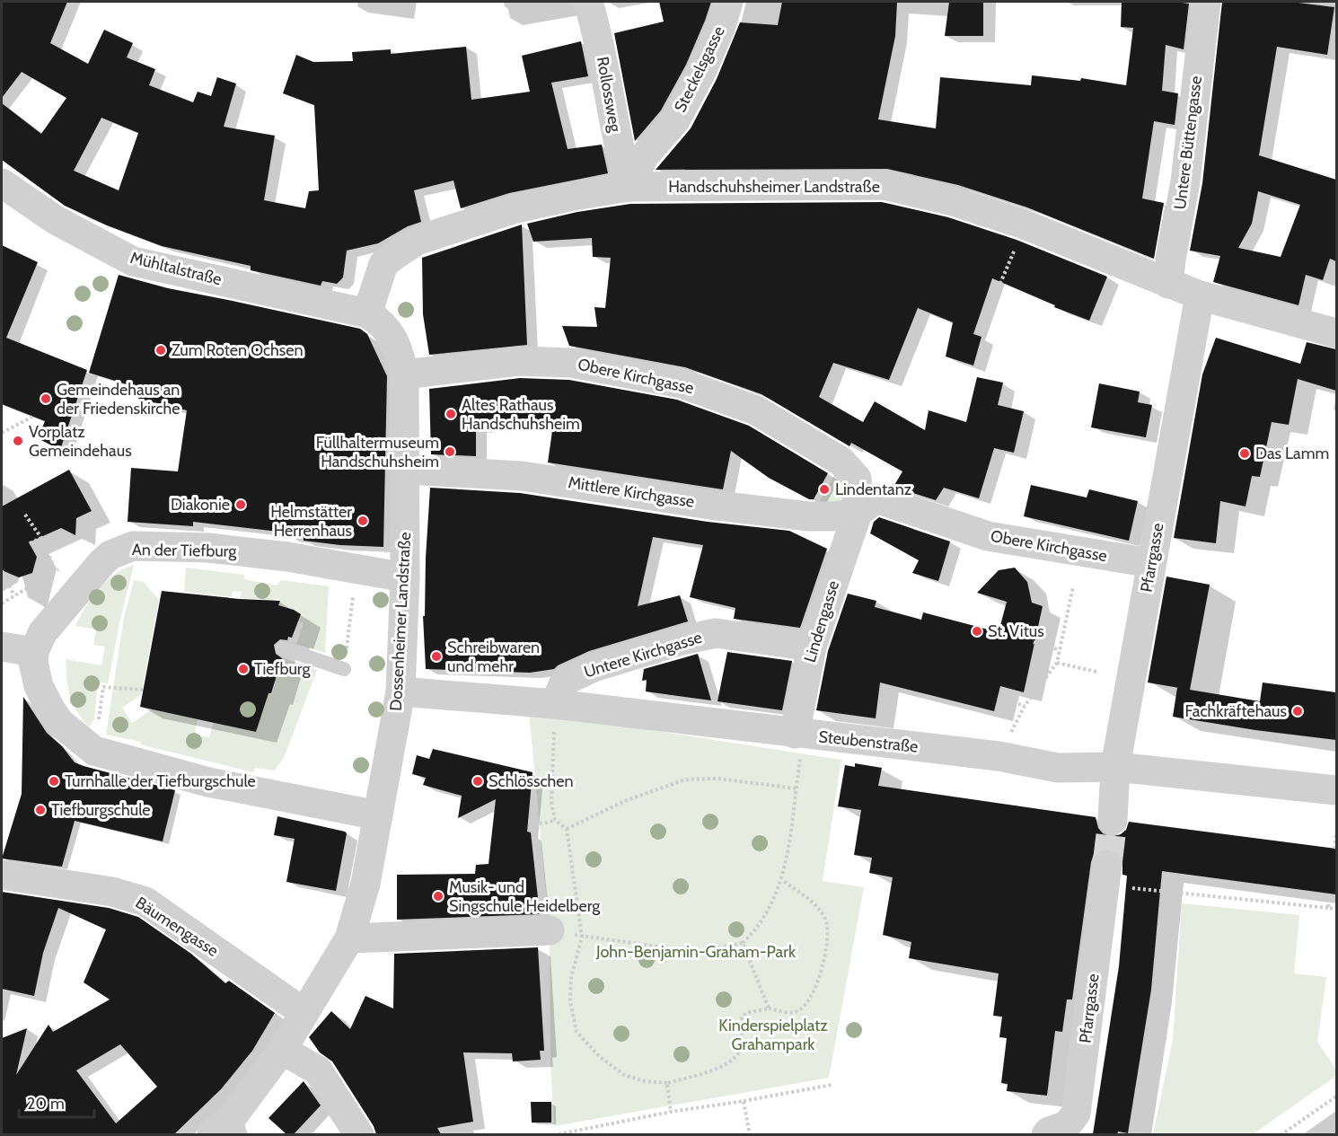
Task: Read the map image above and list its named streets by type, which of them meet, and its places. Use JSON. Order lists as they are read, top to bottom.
{
  "streets": {
    "street": [
      "Steckelsgasse",
      "Rollossweg",
      "Untere Büttengasse",
      "Handschuhsheimer Landstraße",
      "Mühltalstraße",
      "Obere Kirchgasse",
      "Mittlere Kirchgasse",
      "An der Tiefburg",
      "Pfarrgasse",
      "Dossenheimer Landstraße",
      "Lindengasse",
      "Untere Kirchgasse",
      "Steubenstraße",
      "Bäumengasse"
    ]
  },
  "crossings": [
    ["Steckelsgasse", "Rollossweg"],
    ["Steckelsgasse", "Handschuhsheimer Landstraße"],
    ["Rollossweg", "Handschuhsheimer Landstraße"],
    ["Untere Büttengasse", "Handschuhsheimer Landstraße"],
    ["Handschuhsheimer Landstraße", "Mühltalstraße"],
    ["Handschuhsheimer Landstraße", "Pfarrgasse"],
    ["Handschuhsheimer Landstraße", "Dossenheimer Landstraße"],
    ["Mühltalstraße", "Dossenheimer Landstraße"],
    ["Obere Kirchgasse", "Mittlere Kirchgasse"],
    ["Obere Kirchgasse", "Pfarrgasse"],
    ["Obere Kirchgasse", "Dossenheimer Landstraße"],
    ["Obere Kirchgasse", "Lindengasse"],
    ["Mittlere Kirchgasse", "Dossenheimer Landstraße"],
    ["Mittlere Kirchgasse", "Lindengasse"],
    ["An der Tiefburg", "Dossenheimer Landstraße"],
    ["Pfarrgasse", "Steubenstraße"],
    ["Dossenheimer Landstraße", "Steubenstraße"],
    ["Dossenheimer Landstraße", "Bäumengasse"],
    ["Lindengasse", "Untere Kirchgasse"],
    ["Lindengasse", "Steubenstraße"],
    ["Untere Kirchgasse", "Steubenstraße"]
  ],
  "parks": ["John-Benjamin-Graham-Park", "Kinderspielplatz Grahampark"],
  "places": [
    "Zum Roten Ochsen",
    "Gemeindehaus an der Friedenskirche",
    "Altes Rathaus Handschuhsheim",
    "Vorplatz Gemeindehaus",
    "Füllhaltermuseum Handschuhsheim",
    "Das Lamm",
    "Lindentanz",
    "Diakonie",
    "Helmstätter Herrenhaus",
    "St. Vitus",
    "Schreibwaren und mehr",
    "Tiefburg",
    "Fachkräftehaus",
    "Turnhalle der Tiefburgschule",
    "Schlösschen",
    "Tiefburgschule",
    "Musik- und Singschule Heidelberg"
  ],
  "scale_bar": "20 m"
}
